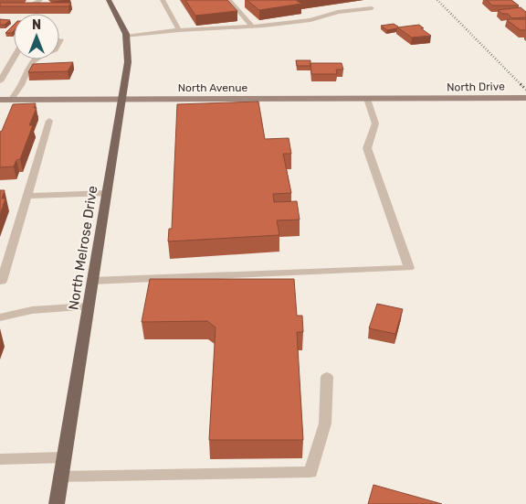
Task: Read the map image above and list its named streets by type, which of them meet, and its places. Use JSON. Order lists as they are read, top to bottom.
{
  "streets": {
    "main road": ["North Drive", "North Avenue", "North Melrose Drive"]
  },
  "crossings": [
    ["North Drive", "North Avenue"],
    ["North Avenue", "North Melrose Drive"]
  ],
  "north": "top"
}
